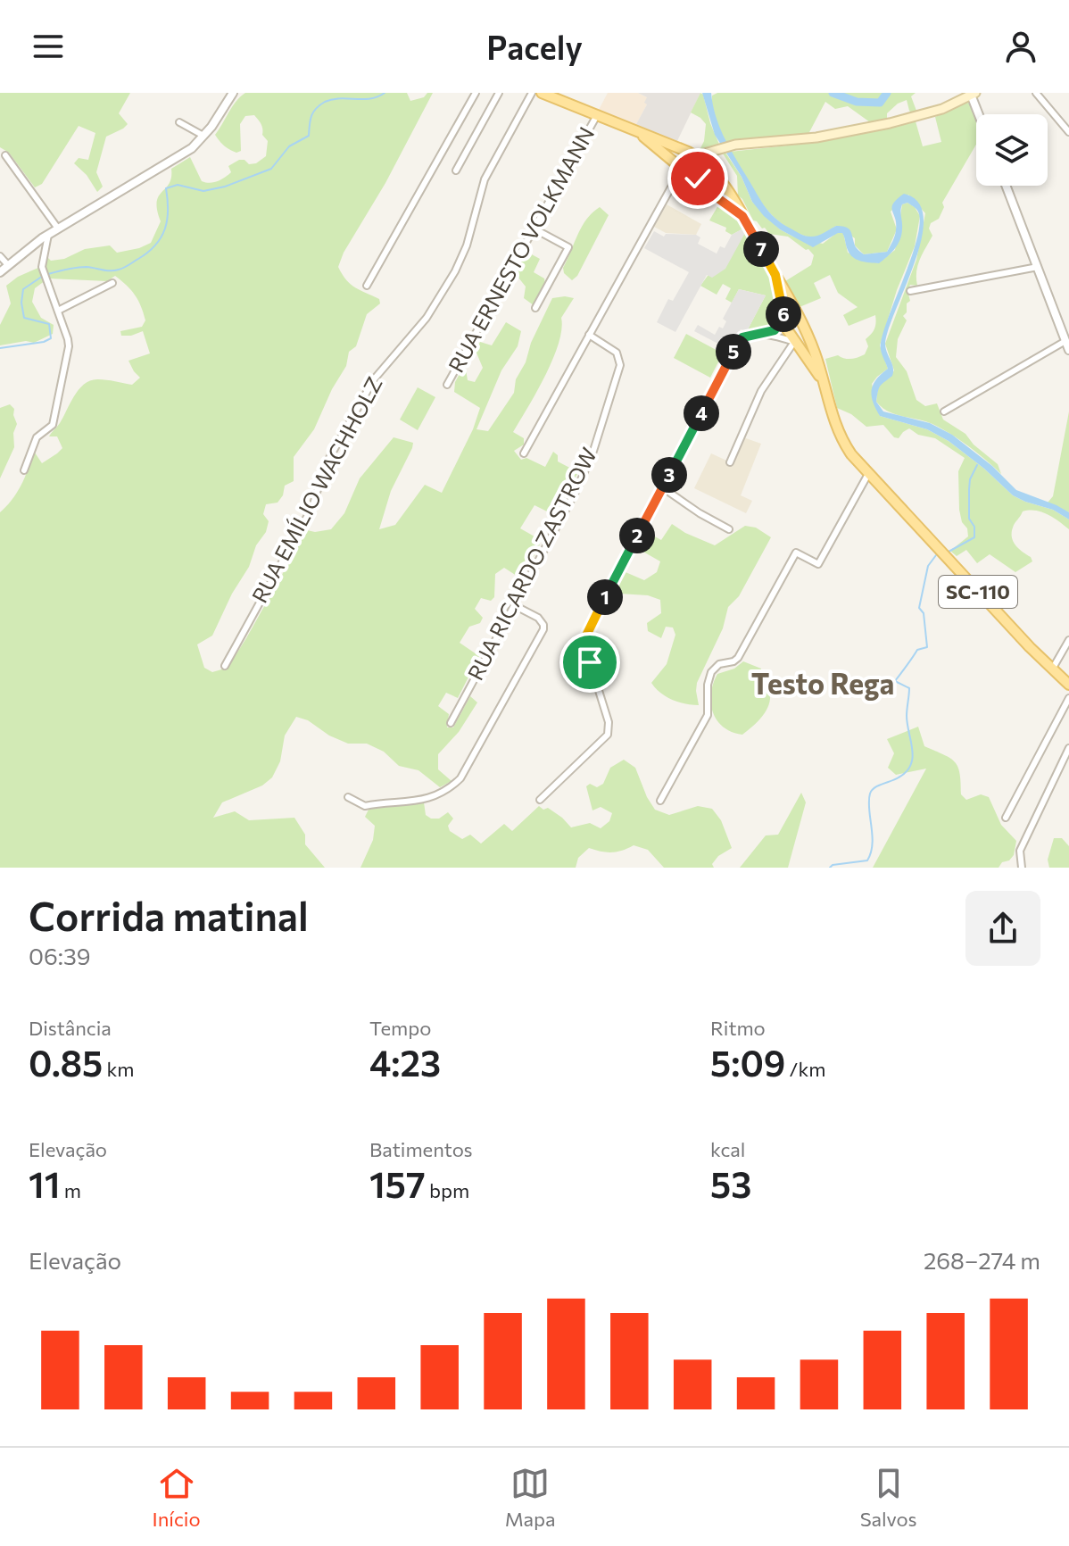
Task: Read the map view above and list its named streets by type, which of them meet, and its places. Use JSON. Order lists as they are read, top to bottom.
{
  "streets": {
    "main road": ["SC-110"],
    "street": ["RUA ERNESTO VOLKMANN", "RUA EMÍLIO WACHHOLZ", "RUA RICARDO ZASTROW"]
  },
  "crossings": [
    ["RUA ERNESTO VOLKMANN", "SC-110"]
  ],
  "districts": ["Testo Rega"],
  "page": {
    "header": "Pacely",
    "pins": [
      "7",
      "6",
      "5",
      "4",
      "3",
      "2",
      "1"
    ],
    "heading": ["Corrida matinal", "06:39"],
    "stats": [
      ["Distância", "0.85 km"],
      ["Tempo", "4:23"],
      ["Ritmo", "5:09 /km"],
      ["Elevação", "11 m"],
      ["Batimentos", "157 bpm"],
      ["kcal", "53"]
    ],
    "chart": ["Elevação", "268–274 m"],
    "tabs": ["Início", "Mapa", "Salvos"]
  }
}
